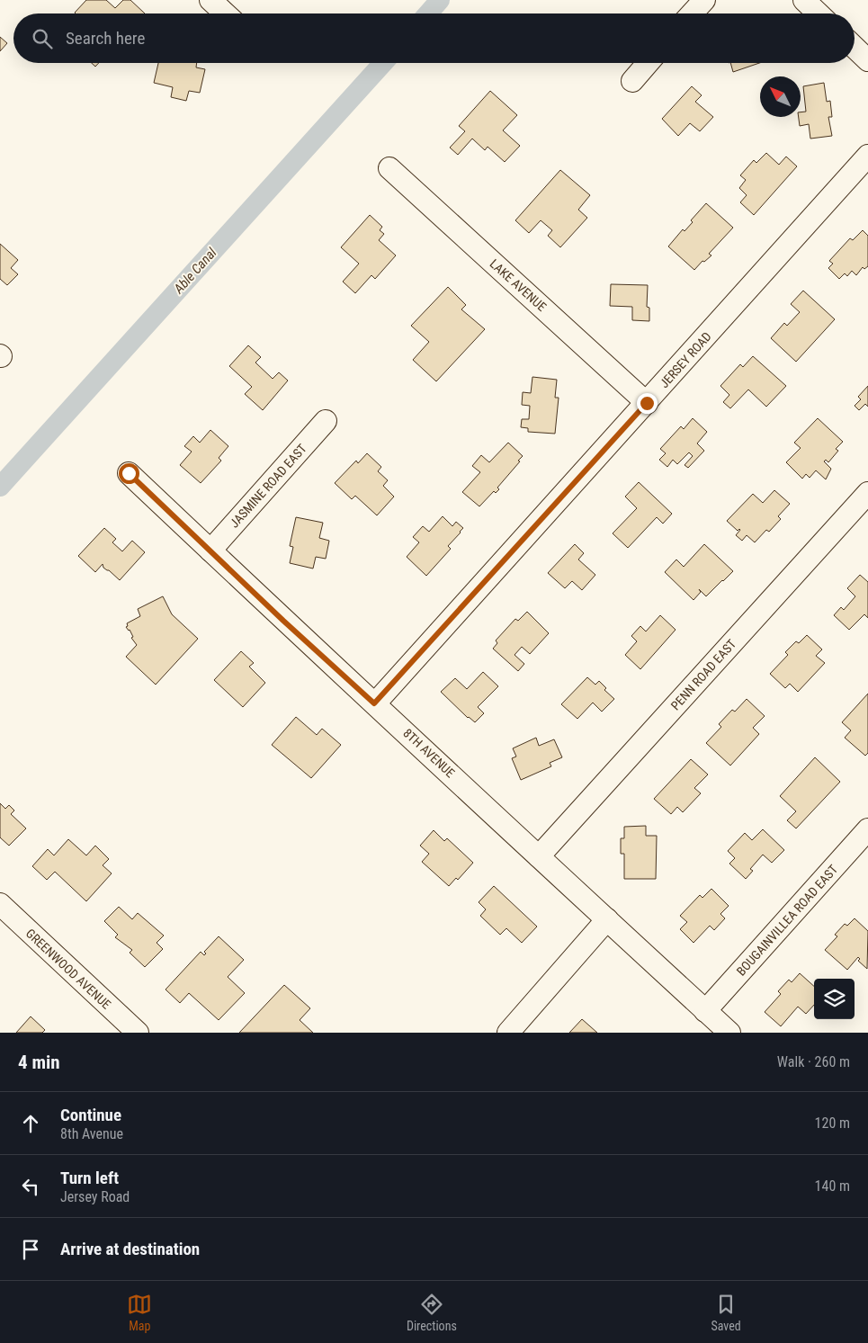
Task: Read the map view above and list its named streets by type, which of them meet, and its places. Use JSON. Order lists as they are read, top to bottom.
{
  "streets": {
    "street": [
      "LAKE AVENUE",
      "JERSEY ROAD",
      "JASMINE ROAD EAST",
      "PENN ROAD EAST",
      "8TH AVENUE",
      "BOUGAINVILLEA ROAD EAST",
      "GREENWOOD AVENUE"
    ]
  },
  "crossings": [
    ["LAKE AVENUE", "JERSEY ROAD"],
    ["JERSEY ROAD", "8TH AVENUE"],
    ["JASMINE ROAD EAST", "8TH AVENUE"],
    ["PENN ROAD EAST", "8TH AVENUE"],
    ["8TH AVENUE", "BOUGAINVILLEA ROAD EAST"]
  ],
  "water": ["Able Canal"],
  "north": "top left",
  "page": {
    "search": "Search here",
    "heading": ["4 min", "Walk · 260 m"],
    "list": [
      ["Continue", "8th Avenue", "120 m"],
      ["Turn left", "Jersey Road", "140 m"],
      "Arrive at destination"
    ],
    "nav": ["Map", "Directions", "Saved"]
  }
}
